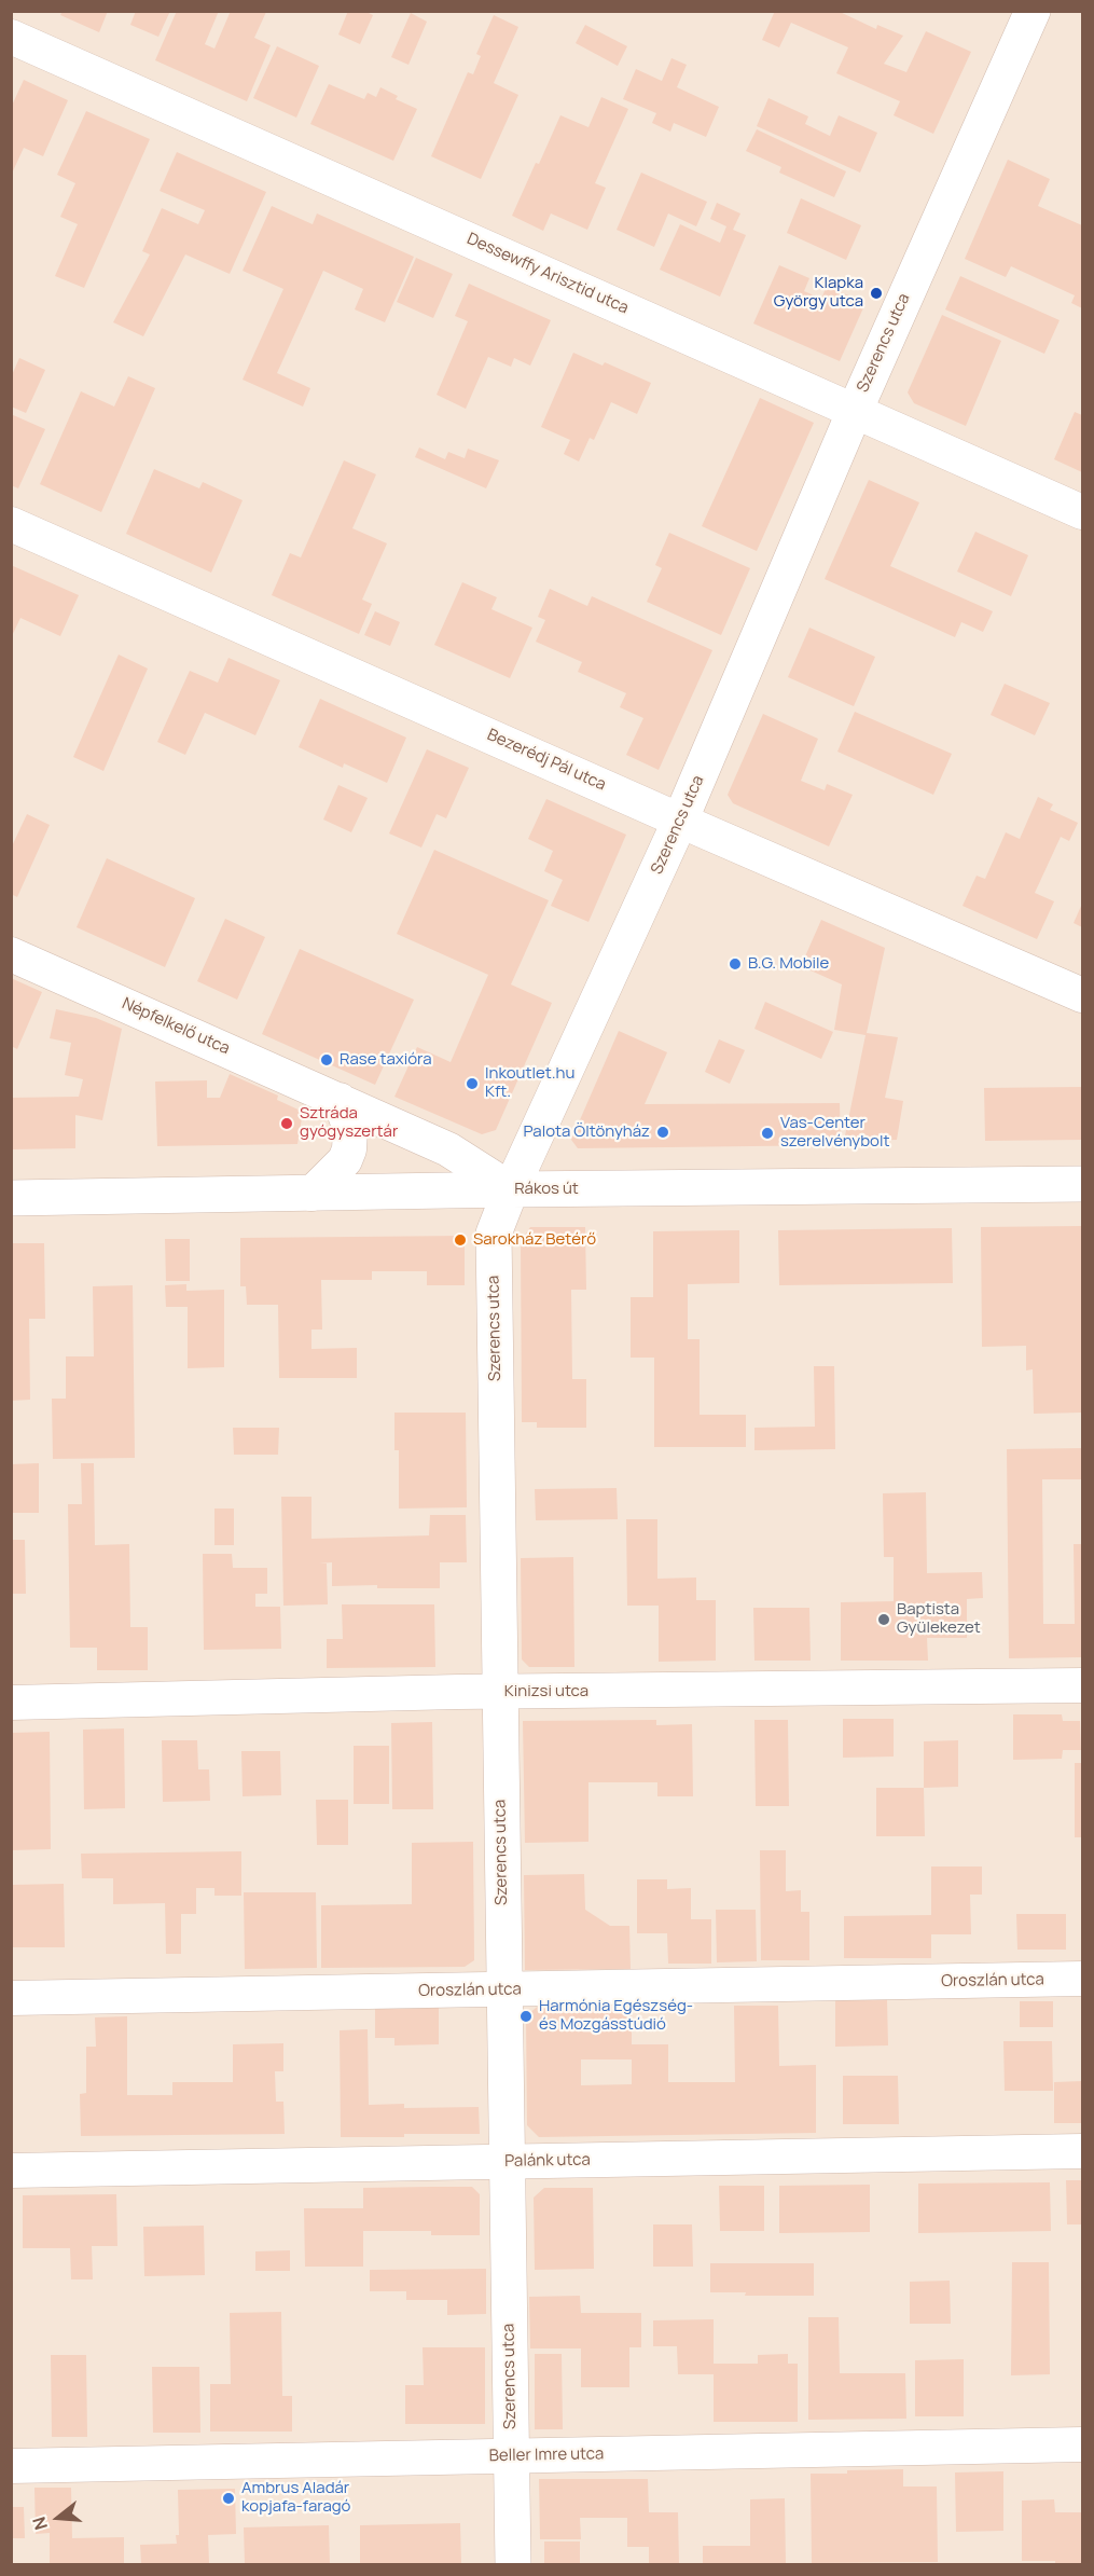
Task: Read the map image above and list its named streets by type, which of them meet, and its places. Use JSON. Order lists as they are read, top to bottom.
{
  "streets": {
    "street": [
      "Dessewffy Arisztid utca",
      "Szerencs utca",
      "Bezerédj Pál utca",
      "Népfelkelő utca",
      "Rákos út",
      "Kinizsi utca",
      "Oroszlán utca",
      "Palánk utca",
      "Beller Imre utca"
    ]
  },
  "crossings": [
    ["Dessewffy Arisztid utca", "Szerencs utca"],
    ["Szerencs utca", "Bezerédj Pál utca"],
    ["Szerencs utca", "Népfelkelő utca"],
    ["Szerencs utca", "Rákos út"],
    ["Szerencs utca", "Kinizsi utca"],
    ["Szerencs utca", "Oroszlán utca"],
    ["Szerencs utca", "Palánk utca"],
    ["Szerencs utca", "Beller Imre utca"],
    ["Népfelkelő utca", "Rákos út"]
  ],
  "places": [
    "Klapka György utca",
    "B.G. Mobile",
    "Rase taxióra",
    "Inkoutlet.hu Kft.",
    "Sztráda gyógyszertár",
    "Palota Öltönyház",
    "Vas-Center szerelvénybolt",
    "Sarokház Betérő",
    "Baptista Gyülekezet",
    "Harmónia Egészség- és Mozgásstúdió",
    "Ambrus Aladár kopjafa-faragó"
  ],
  "north": "left"
}
